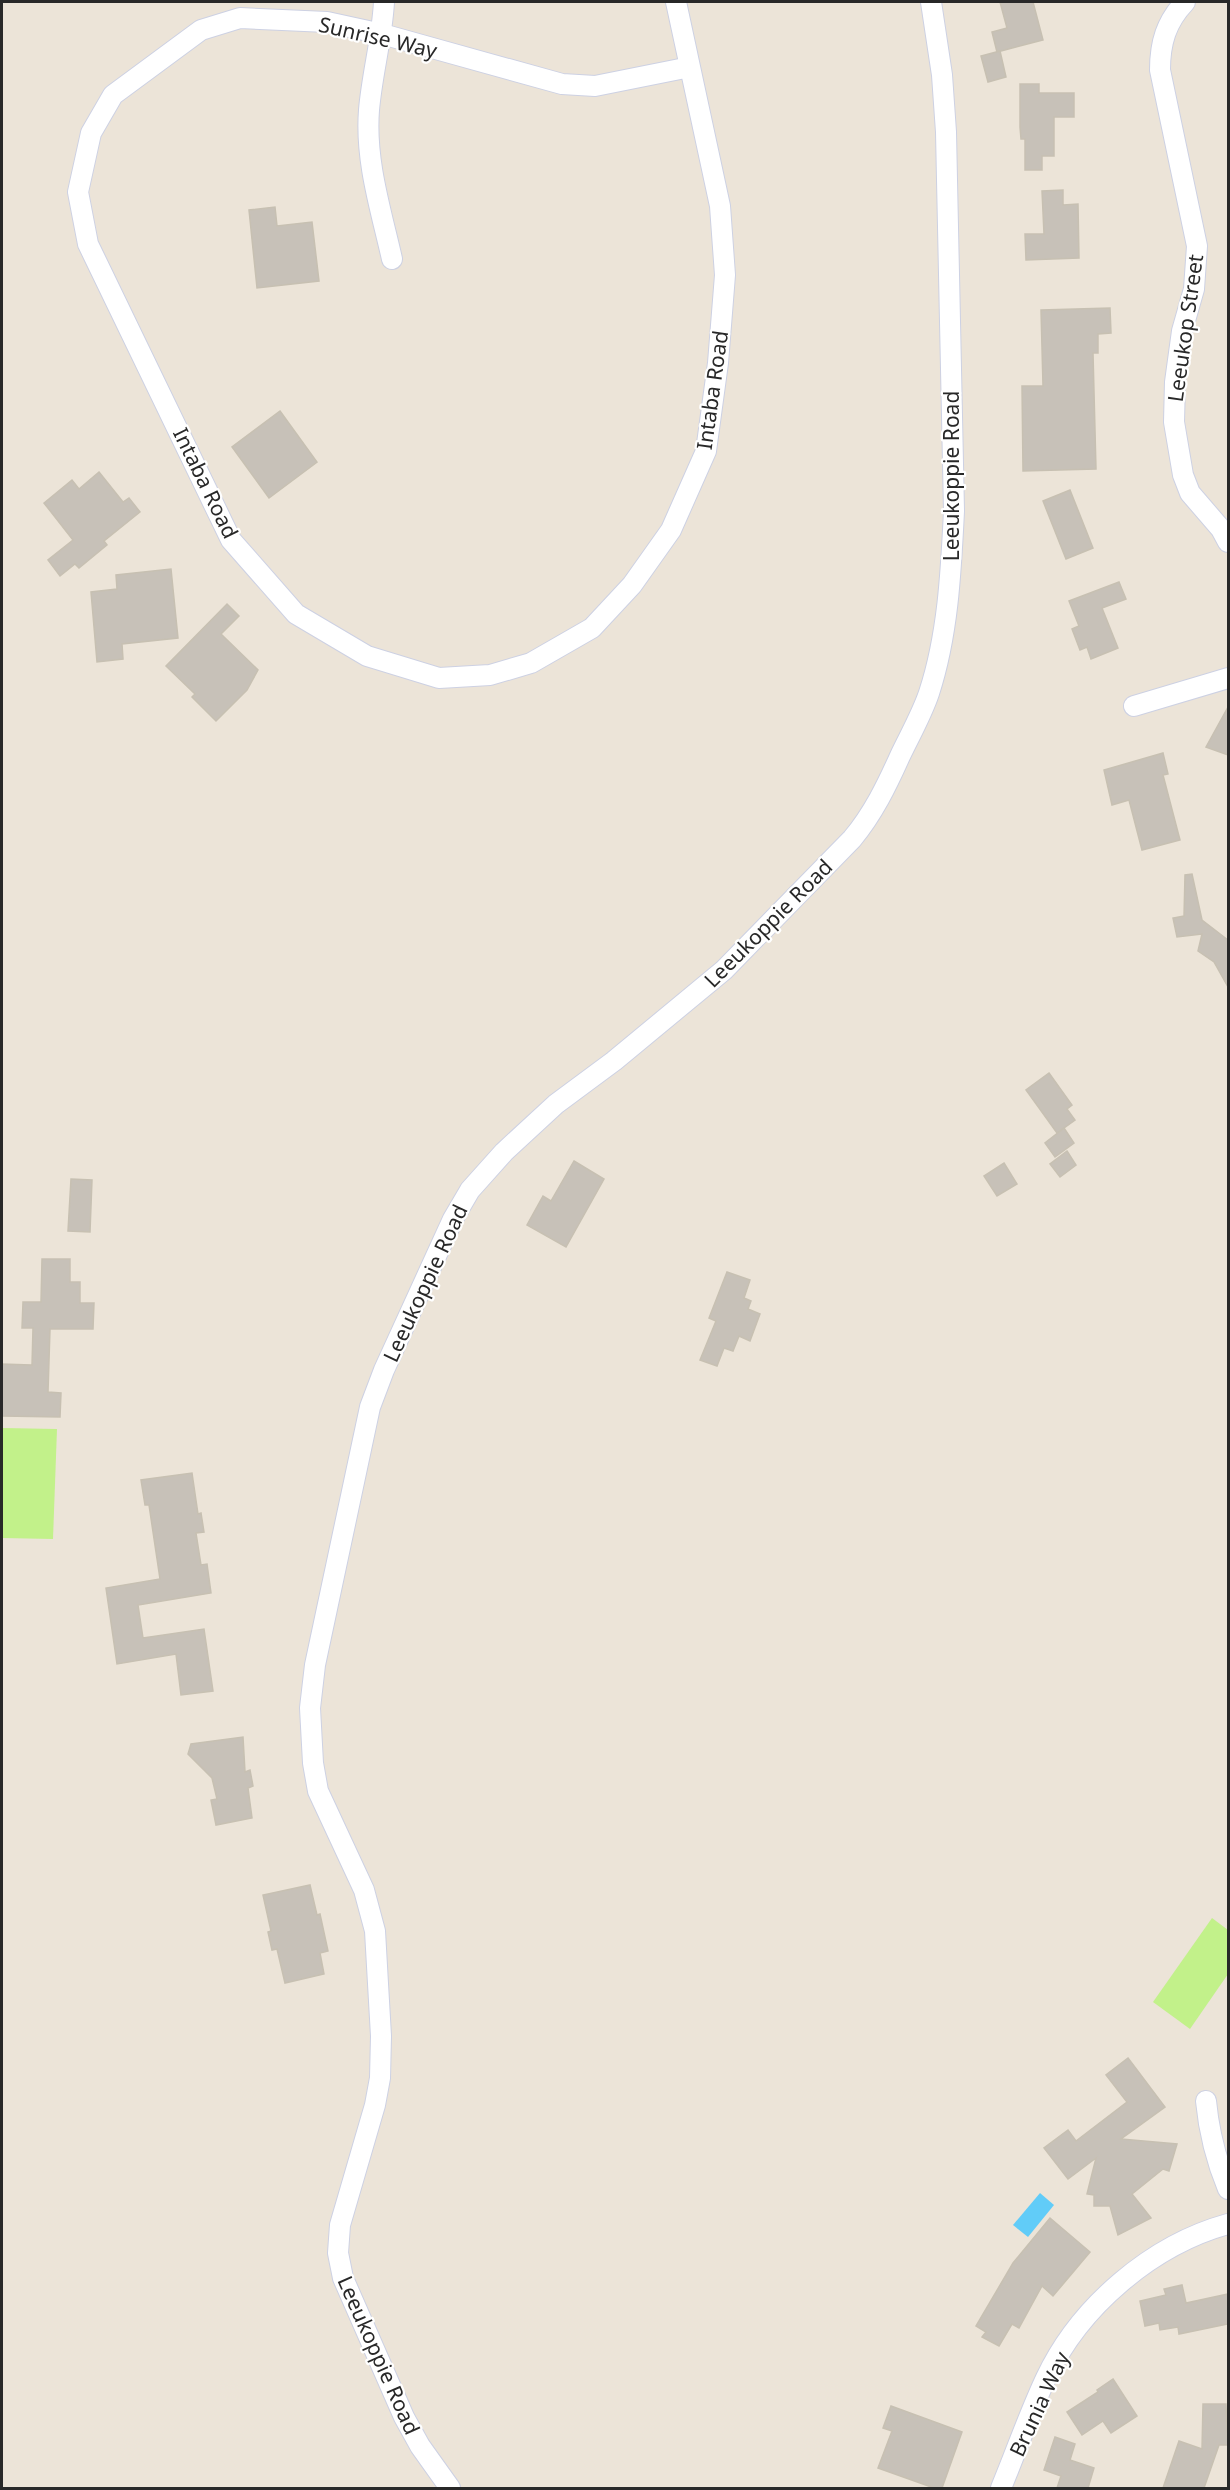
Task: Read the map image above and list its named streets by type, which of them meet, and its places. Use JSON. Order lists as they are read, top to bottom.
{
  "streets": {
    "street": [
      "Sunrise Way",
      "Leeukop Street",
      "Intaba Road",
      "Leeukoppie Road",
      "Brunia Way"
    ]
  },
  "crossings": [
    ["Sunrise Way", "Intaba Road"]
  ]
}
